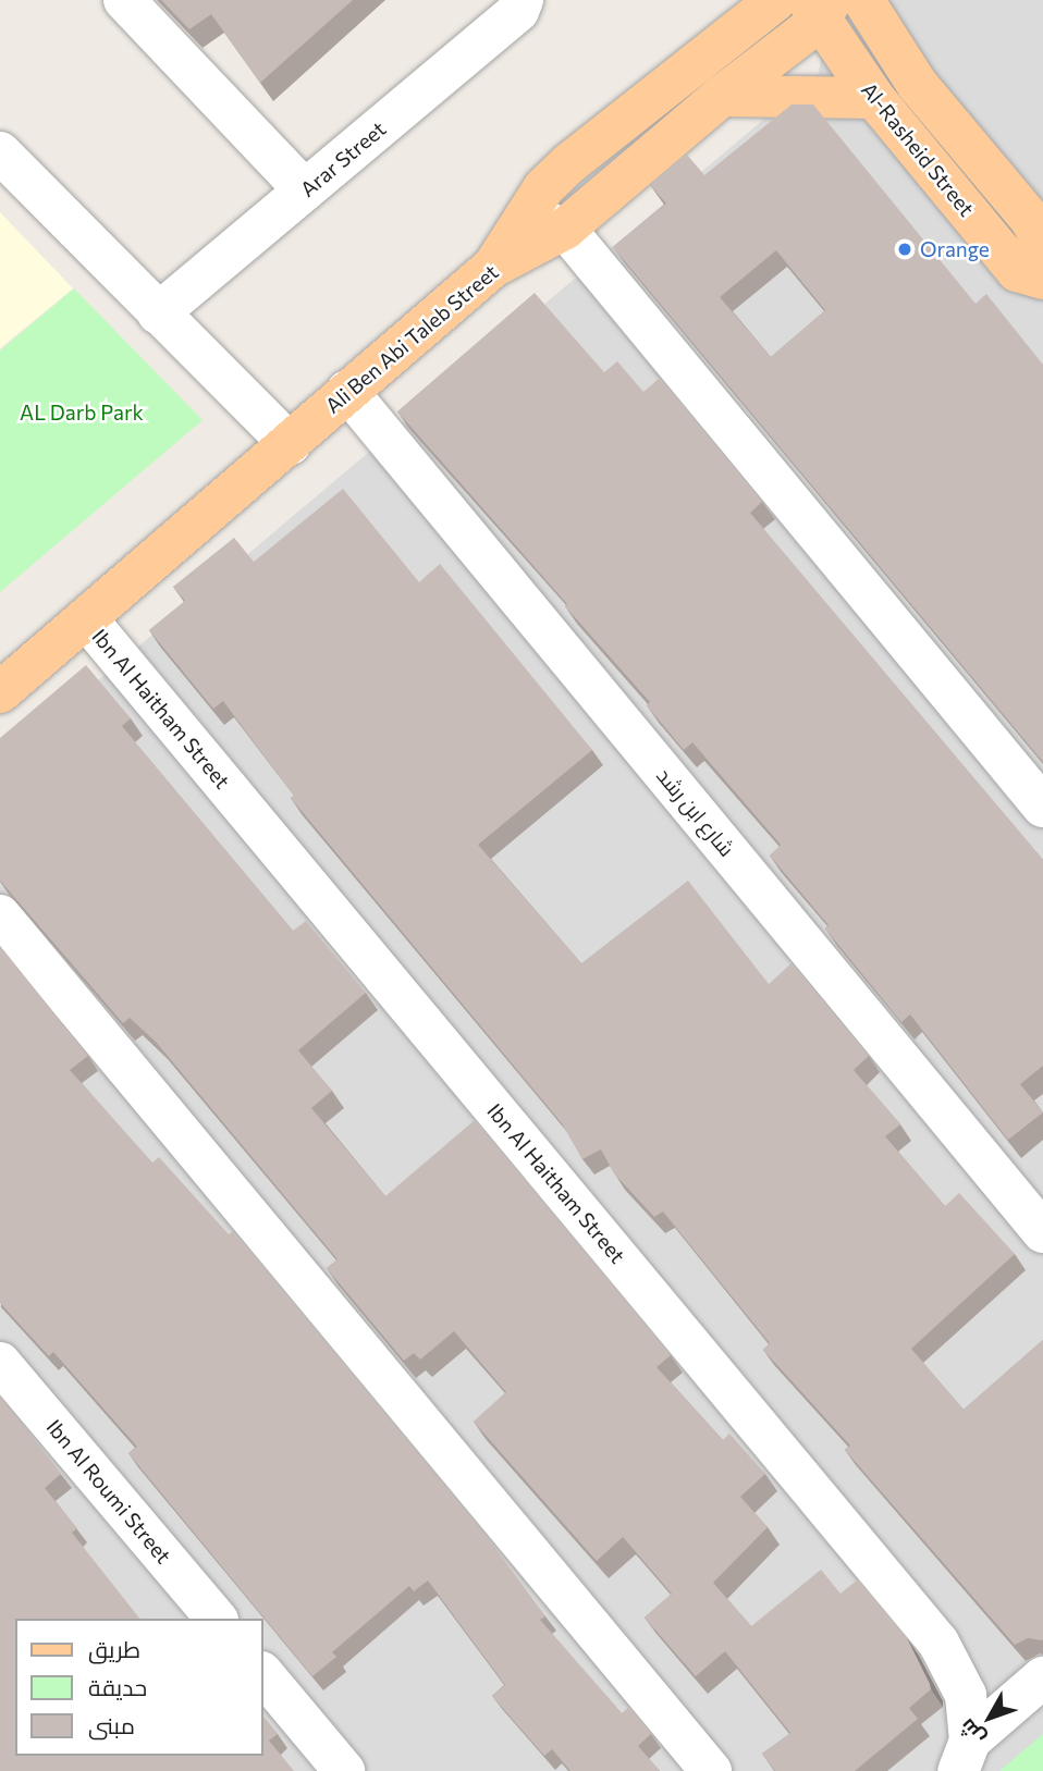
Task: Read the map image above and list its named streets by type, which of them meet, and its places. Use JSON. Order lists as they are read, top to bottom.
{
  "streets": {
    "main road": ["Al-Rasheid Street", "Ali Ben Abi Taleb Street"],
    "street": [
      "Arar Street",
      "Ibn Al Haitham Street",
      "شارع ابن رشد",
      "Ibn Al Roumi Street"
    ]
  },
  "crossings": [
    ["Al-Rasheid Street", "Ali Ben Abi Taleb Street"],
    ["Ali Ben Abi Taleb Street", "Ibn Al Haitham Street"],
    ["Ali Ben Abi Taleb Street", "شارع ابن رشد"]
  ],
  "parks": ["AL Darb Park"],
  "places": ["Orange"],
  "legend": ["طريق", "حديقة", "مبنى"],
  "north": "bottom left"
}
